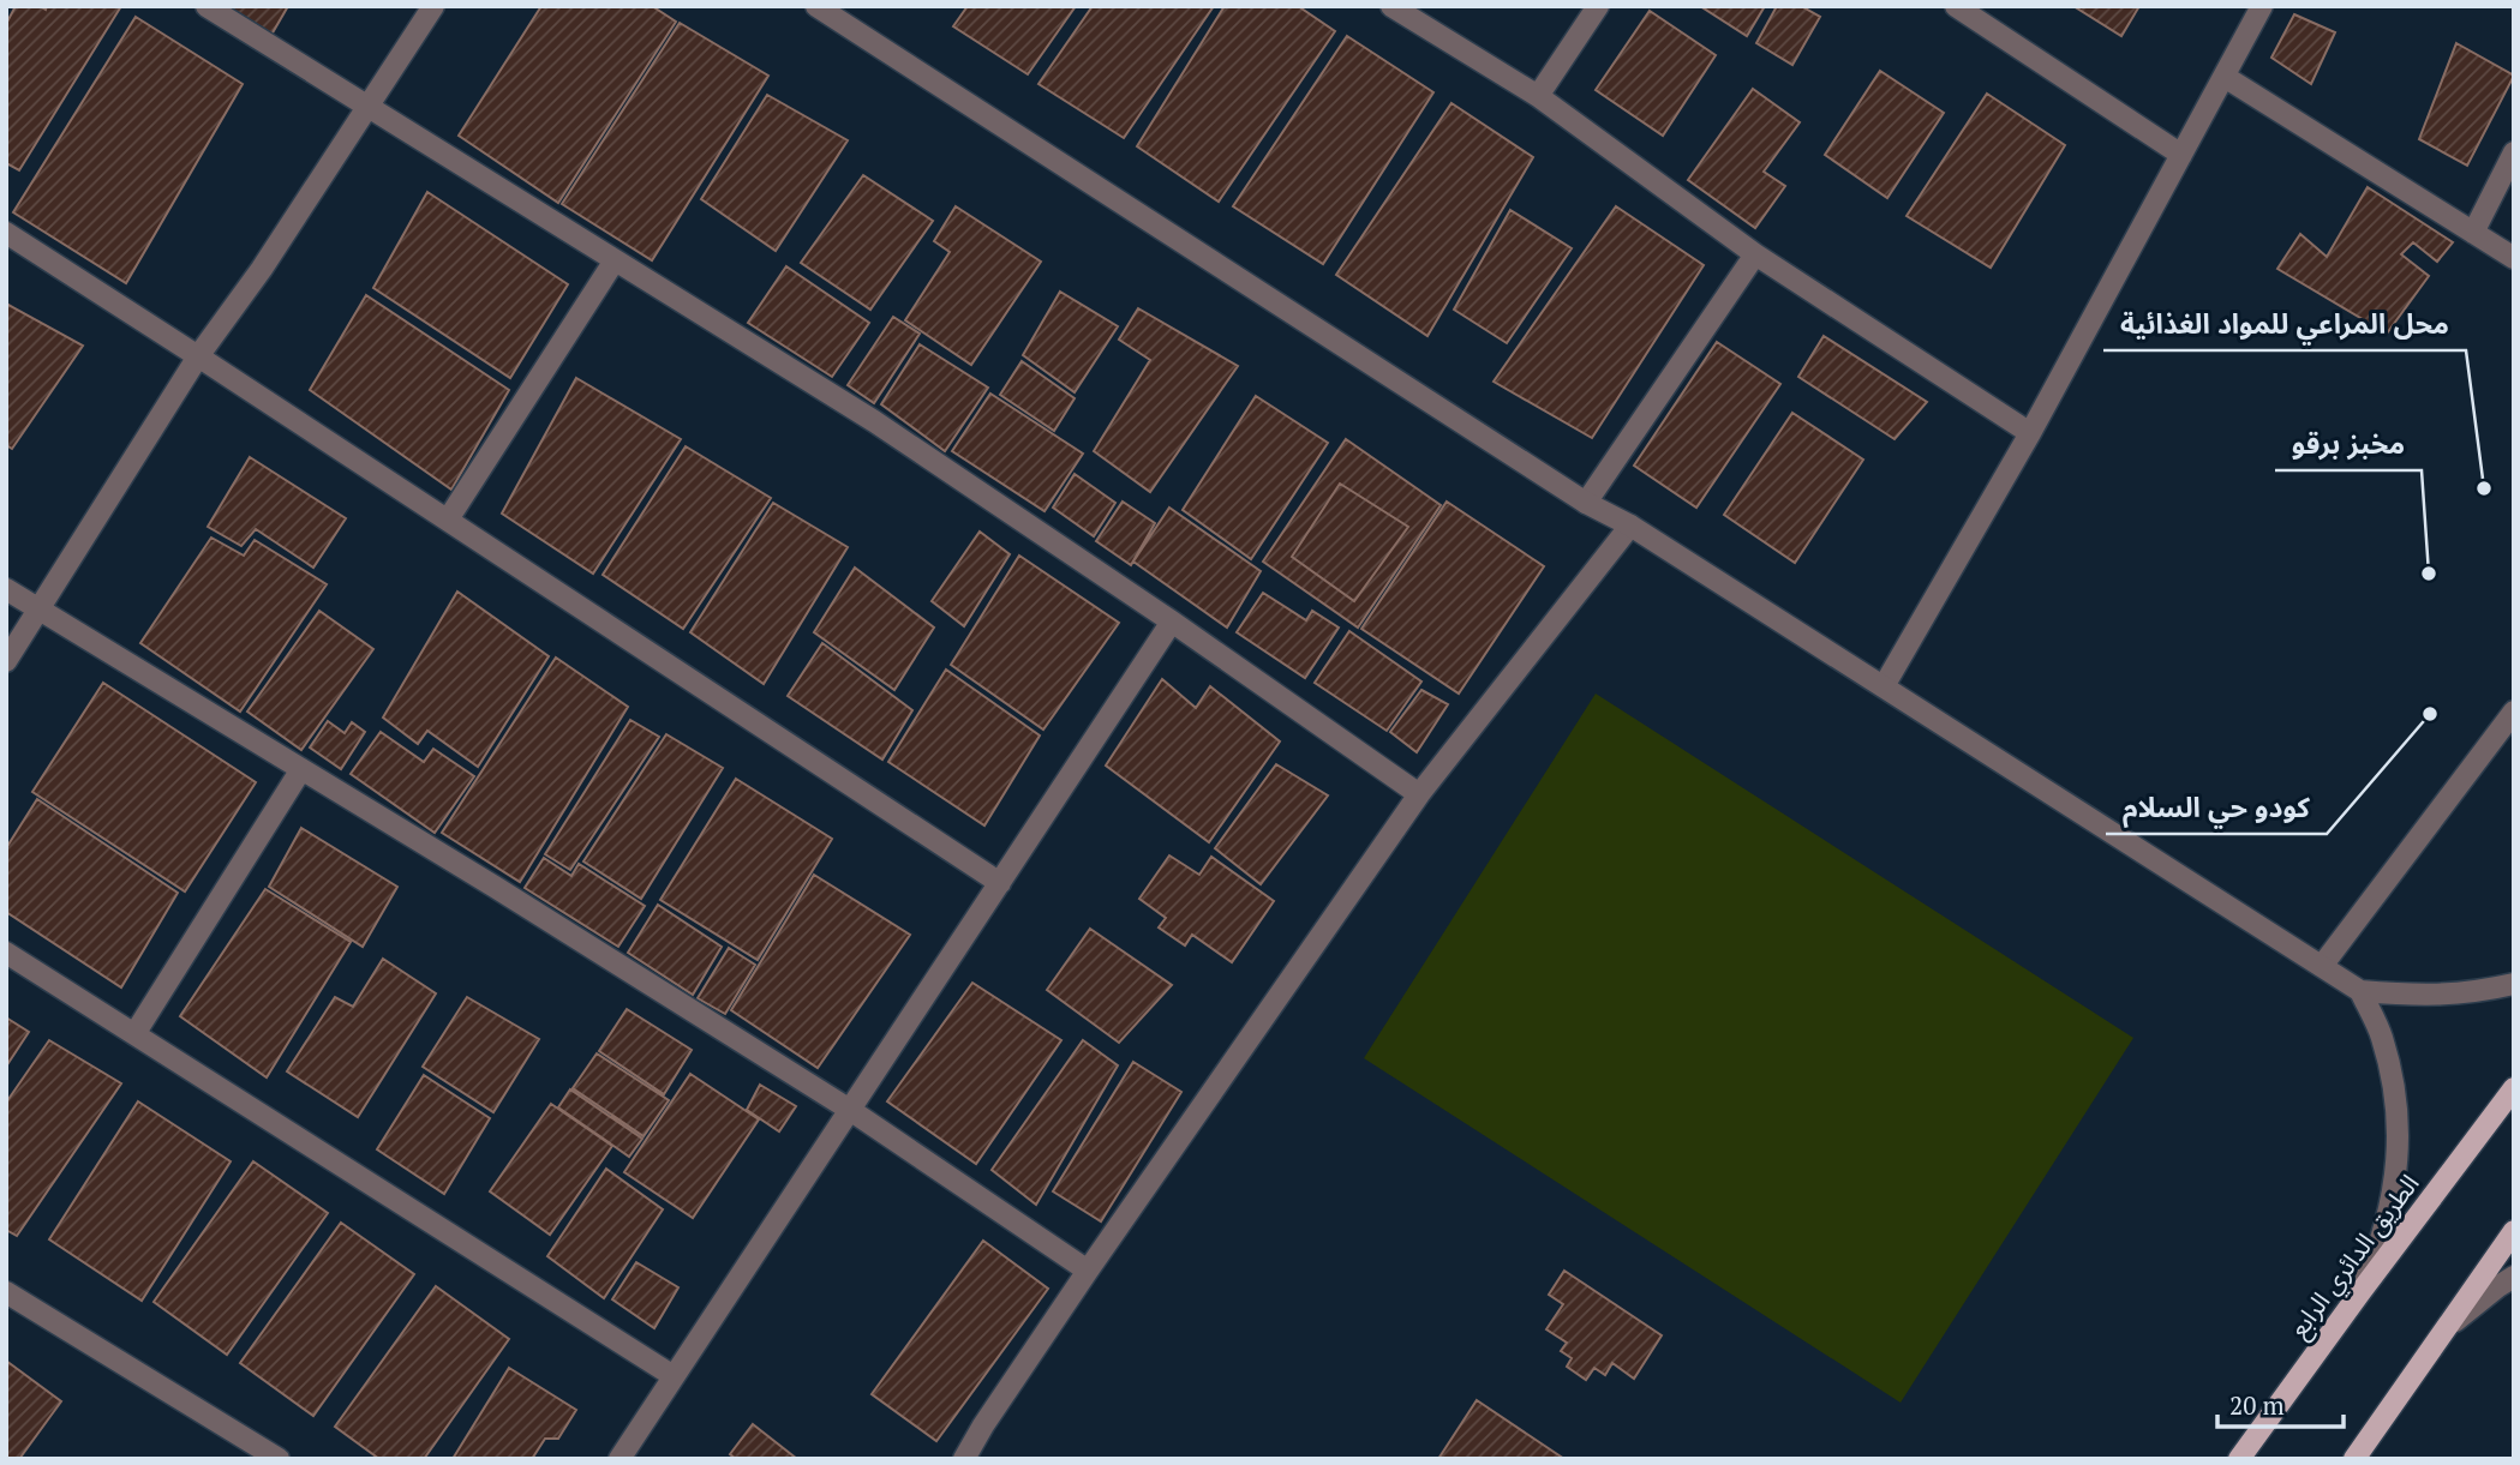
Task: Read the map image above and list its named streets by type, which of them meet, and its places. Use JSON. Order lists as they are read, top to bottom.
{
  "streets": {
    "main road": ["الطريق الدائري الرابع"]
  },
  "places": ["محل المراعي للمواد الغذائية", "مخبز برقو", "كودو حي السلام"],
  "scale_bar": "20 m"
}
